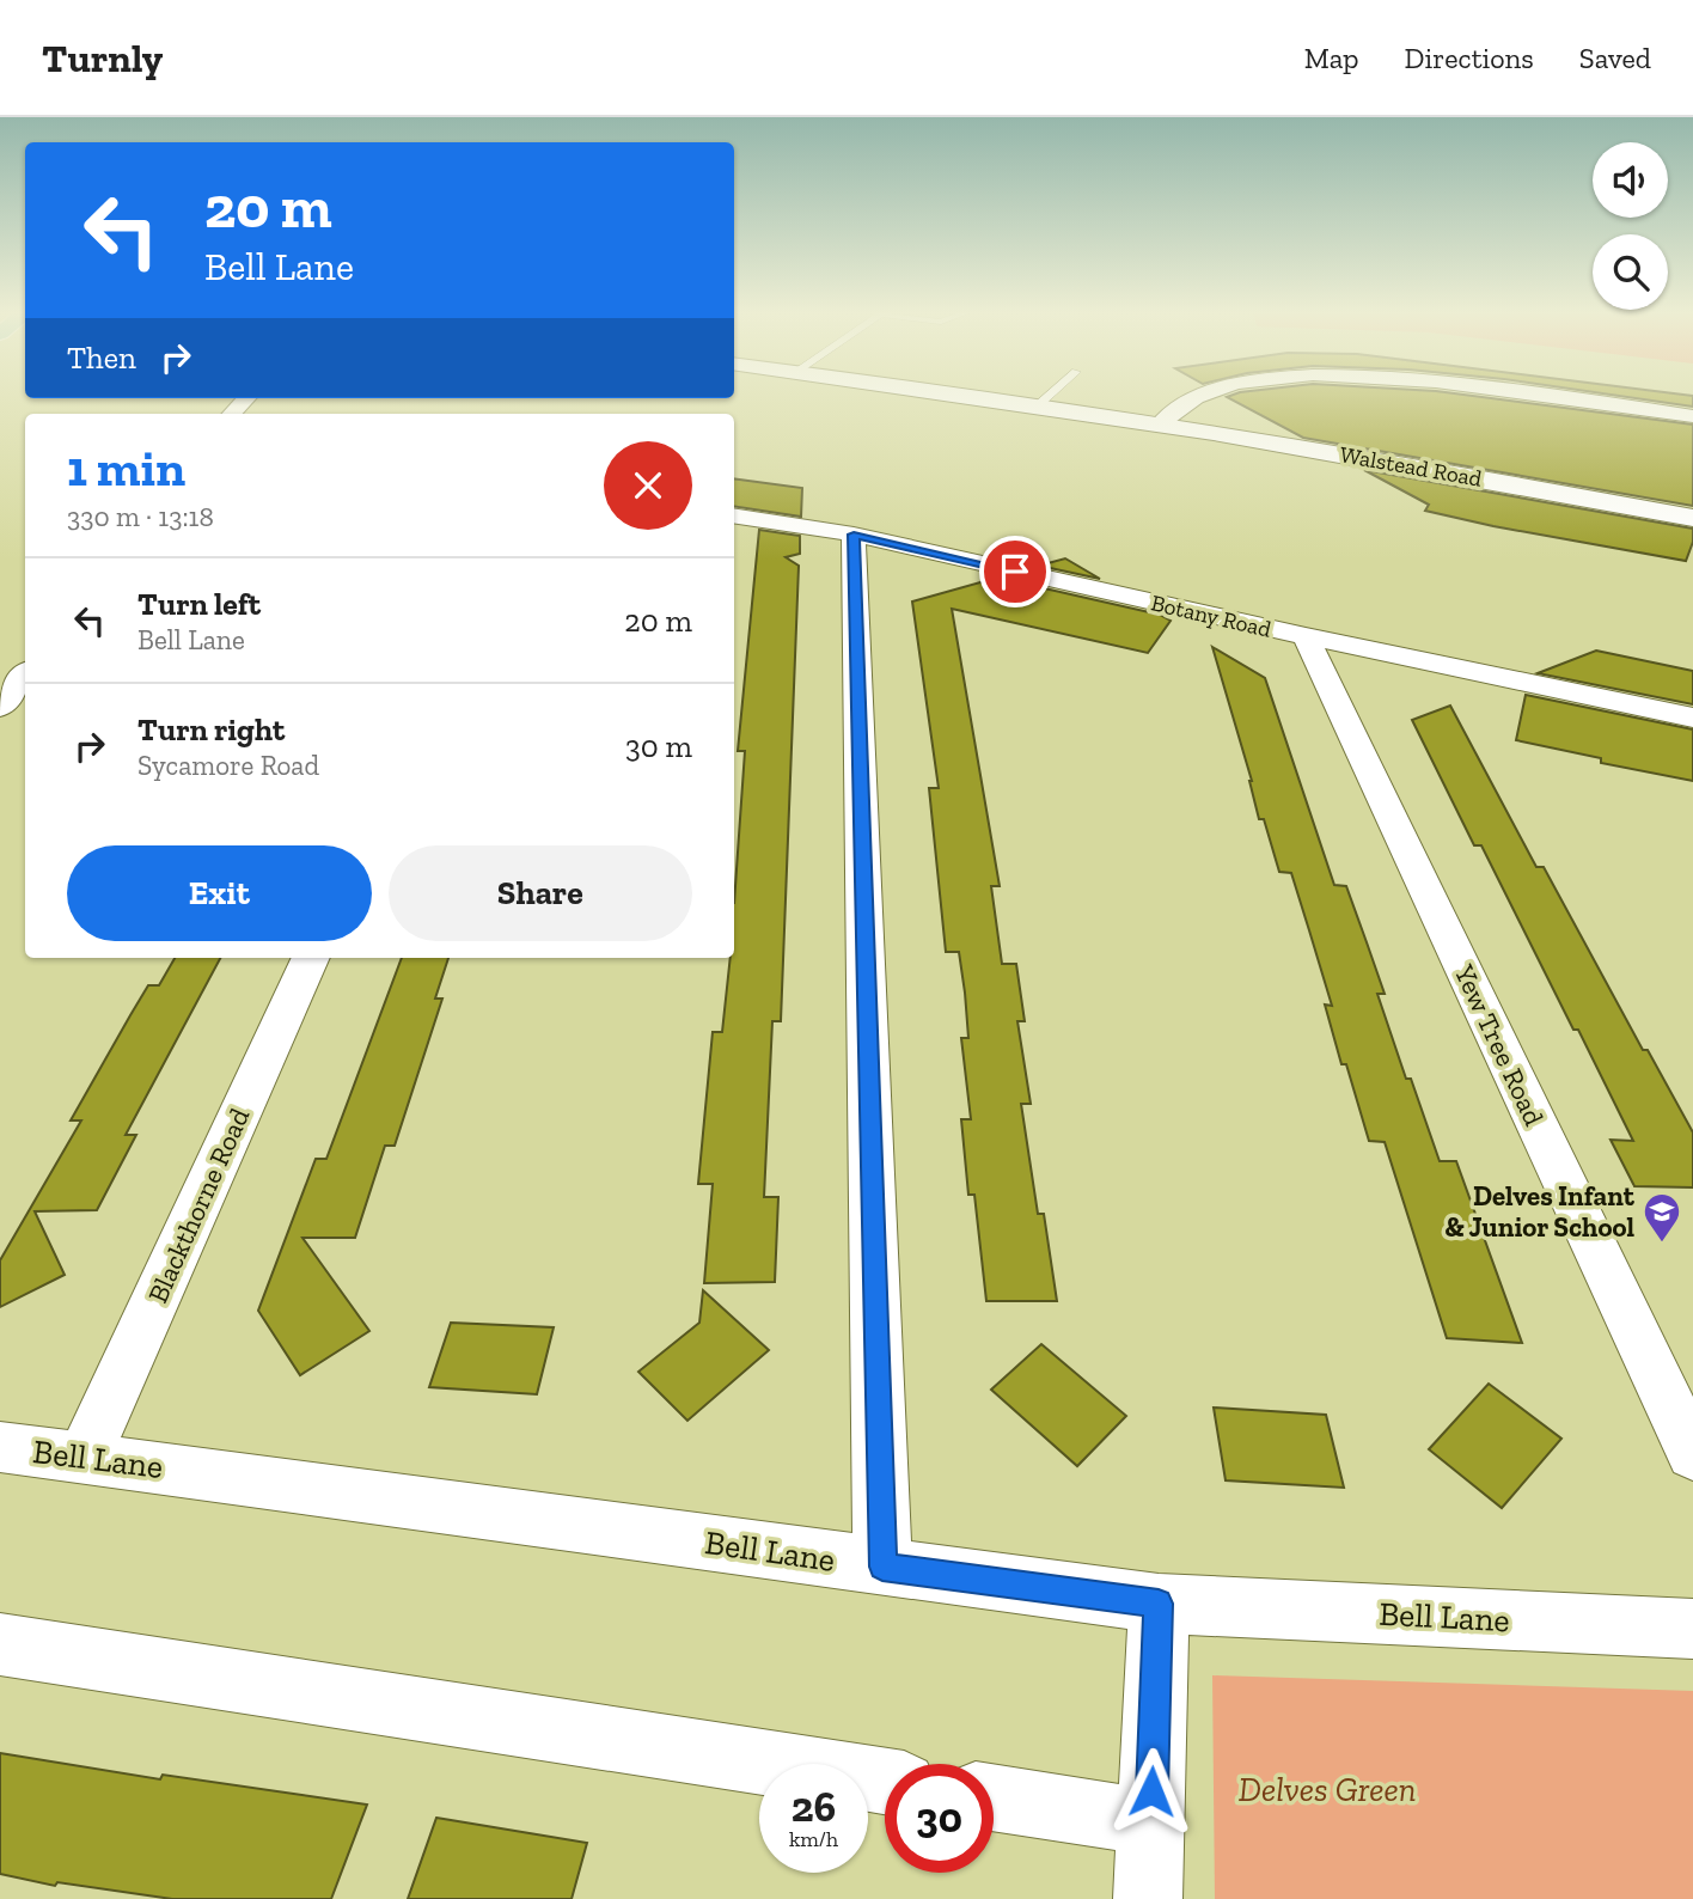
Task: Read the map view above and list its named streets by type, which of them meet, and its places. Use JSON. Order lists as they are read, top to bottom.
{
  "streets": {
    "street": [
      "Walstead Road",
      "Botany Road",
      "Yew Tree Road",
      "Blackthorne Road",
      "Bell Lane"
    ]
  },
  "crossings": [
    ["Botany Road", "Yew Tree Road"],
    ["Blackthorne Road", "Bell Lane"]
  ],
  "parks": ["Delves Green"],
  "places": {
    "school or university": ["Delves Infant & Junior School"]
  },
  "page": {
    "header": "Turnly",
    "nav": ["Map", "Directions", "Saved"],
    "turn": ["20 m", "Bell Lane"],
    "then": "Then",
    "heading": ["1 min", "330 m · 13:18"],
    "list": [
      {
        "name": "Turn left",
        "note": "Bell Lane",
        "value": "20 m"
      },
      {
        "name": "Turn right",
        "note": "Sycamore Road",
        "value": "30 m"
      }
    ],
    "buttons": ["Exit", "Share"],
    "speed": "26 km/h",
    "limit": "30"
  }
}
